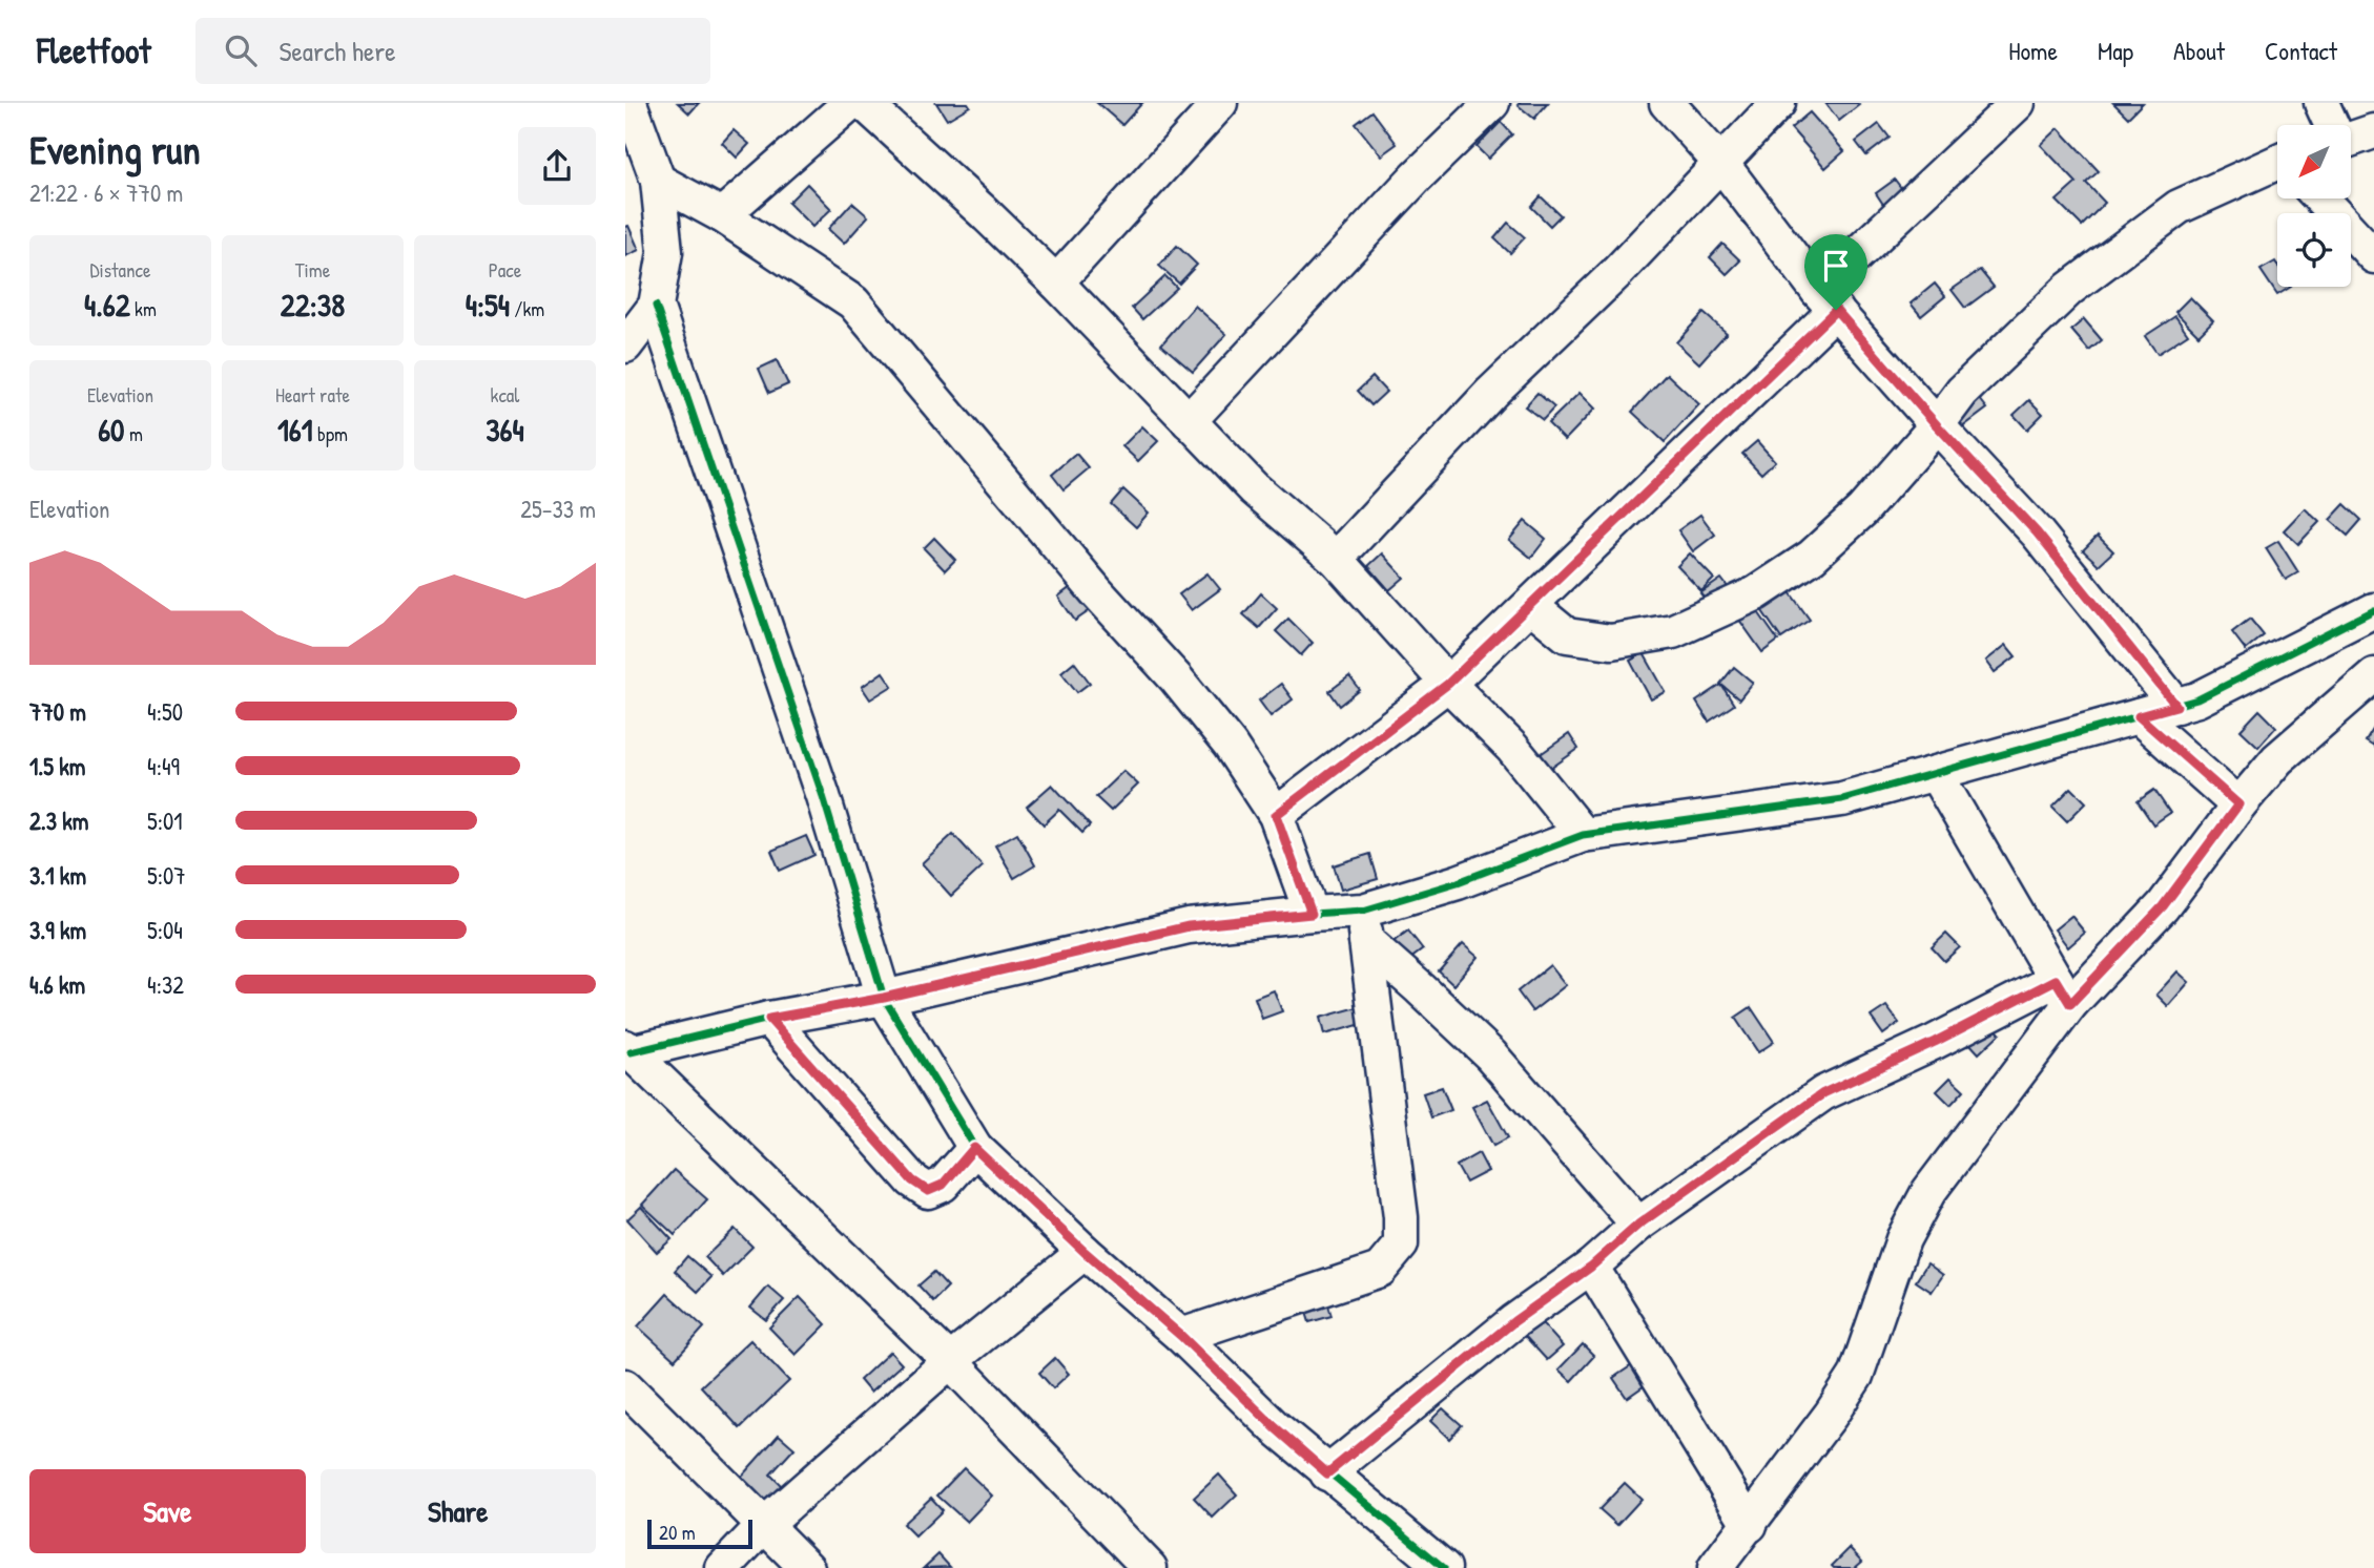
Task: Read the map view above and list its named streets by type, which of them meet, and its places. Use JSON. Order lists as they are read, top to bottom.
{
  "scale_bar": "20 m",
  "north": "bottom left",
  "page": {
    "header": "Fleetfoot",
    "search": "Search here",
    "nav": [
      "Home",
      "Map",
      "About",
      "Contact"
    ],
    "heading": ["Evening run", "21:22 · 6 × 770 m"],
    "stats": [
      ["Distance", "4.62 km"],
      ["Time", "22:38"],
      ["Pace", "4:54 /km"],
      ["Elevation", "60 m"],
      ["Heart rate", "161 bpm"],
      ["kcal", "364"]
    ],
    "chart": ["Elevation", "25–33 m"],
    "list": [
      {
        "name": "770 m",
        "note": "4:50"
      },
      {
        "name": "1.5 km",
        "note": "4:49"
      },
      {
        "name": "2.3 km",
        "note": "5:01"
      },
      {
        "name": "3.1 km",
        "note": "5:07"
      },
      {
        "name": "3.9 km",
        "note": "5:04"
      },
      {
        "name": "4.6 km",
        "note": "4:32"
      }
    ],
    "buttons": ["Save", "Share"],
    "scale": "20 m"
  }
}
